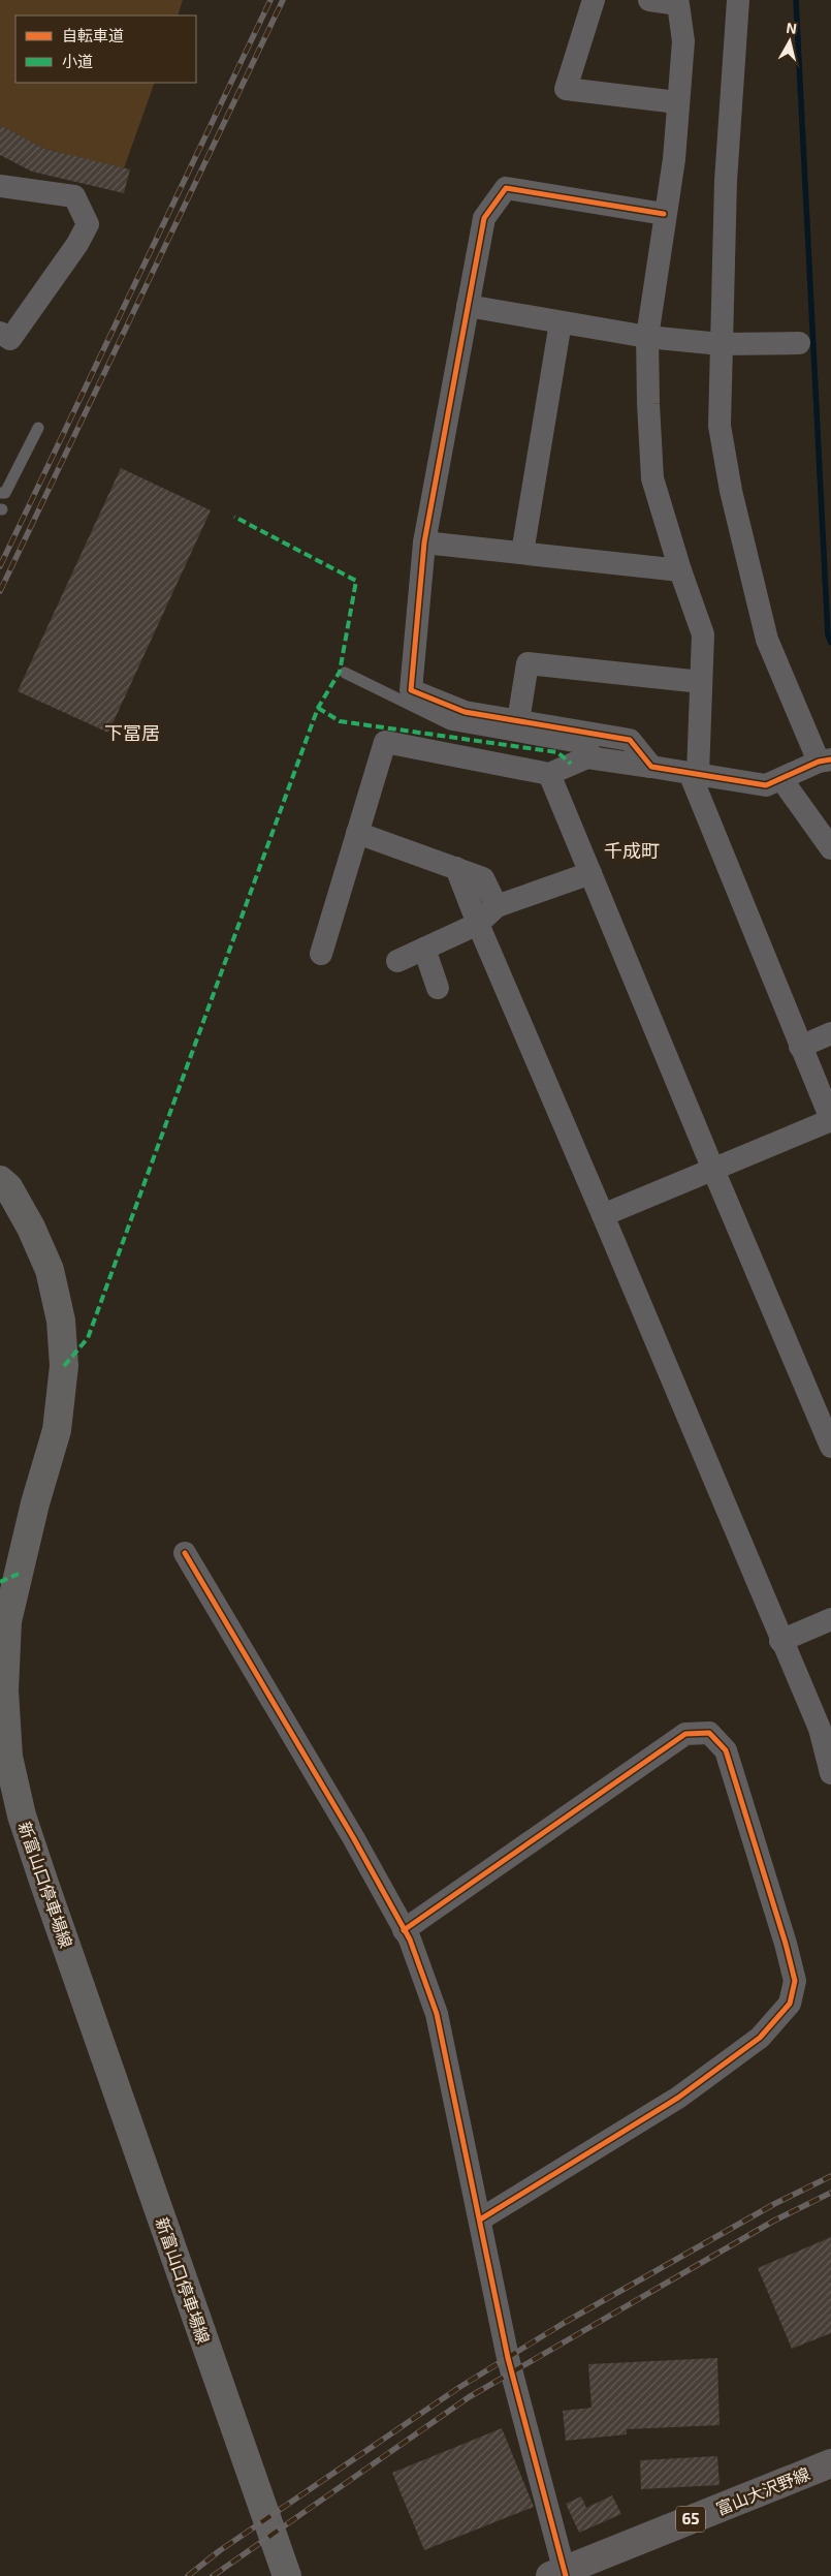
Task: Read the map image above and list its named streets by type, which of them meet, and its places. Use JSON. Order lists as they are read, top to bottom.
{
  "streets": {
    "main road": ["新富山口停車場線", "富山大沢野線", "65"]
  },
  "districts": ["下冨居", "千成町"],
  "legend": ["自転車道", "小道"],
  "north": "top"
}
